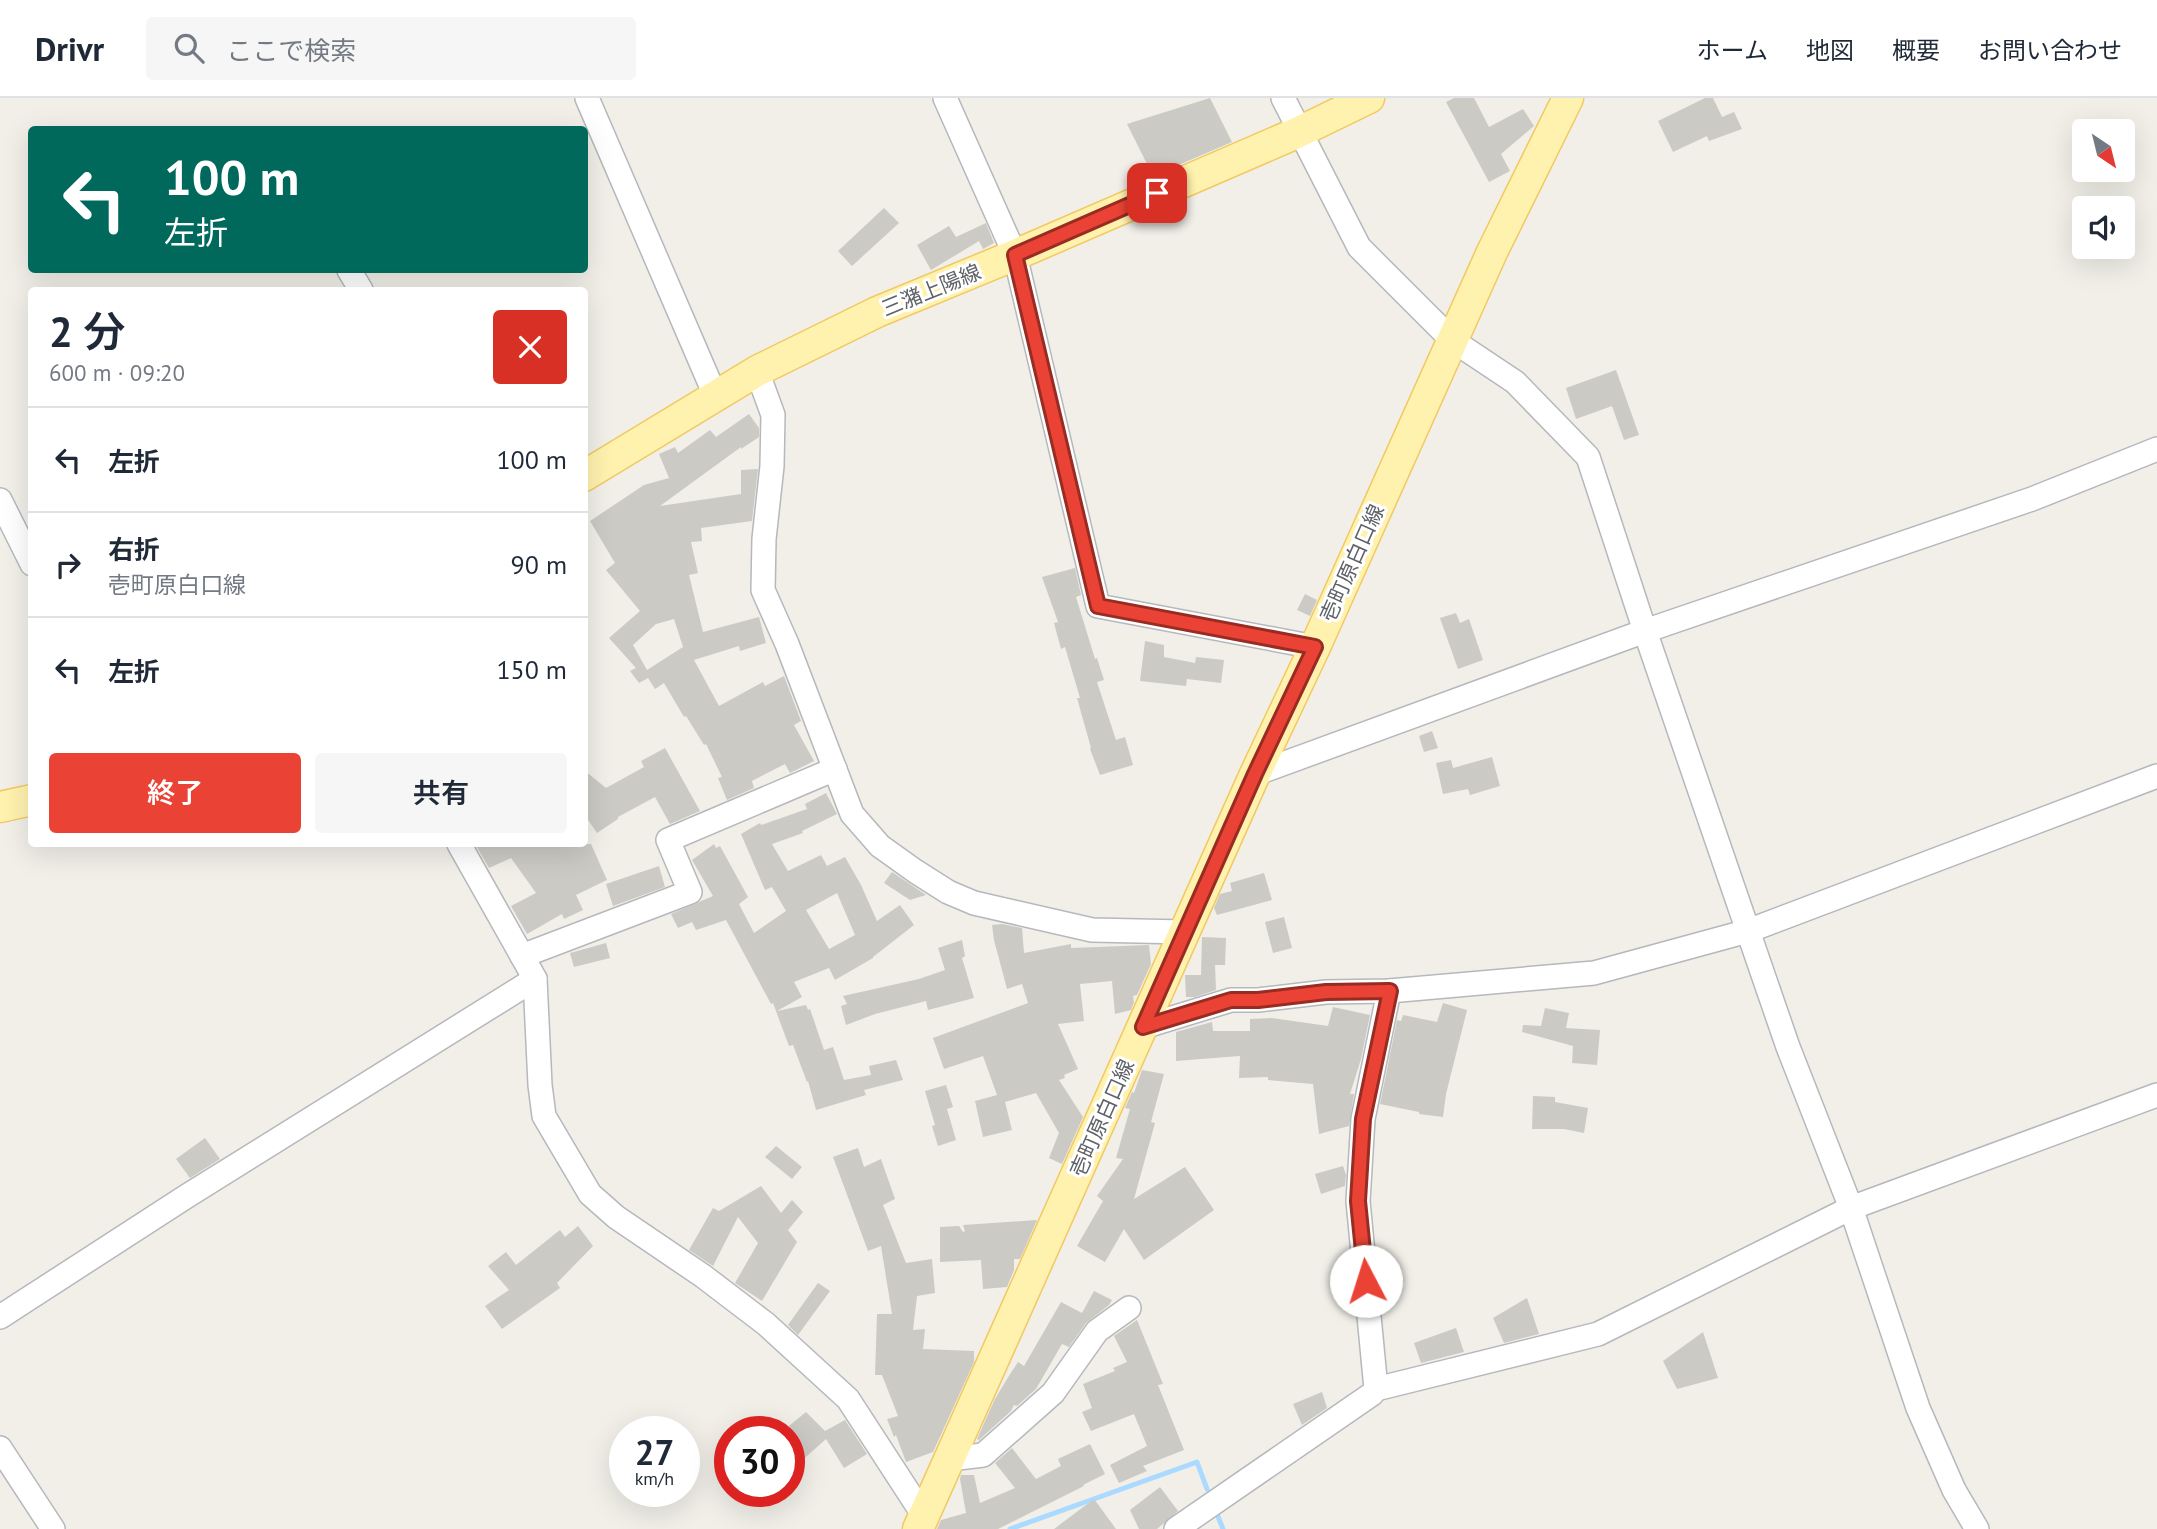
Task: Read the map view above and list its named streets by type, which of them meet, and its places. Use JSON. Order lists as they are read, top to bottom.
{
  "streets": {
    "main road": ["三潴上陽線", "壱町原白口線"]
  },
  "north": "bottom right",
  "page": {
    "header": "Drivr",
    "search": "ここで検索",
    "nav": [
      "ホーム",
      "地図",
      "概要",
      "お問い合わせ"
    ],
    "turn": ["100 m", "左折"],
    "heading": ["2 分", "600 m · 09:20"],
    "list": [
      {
        "name": "左折",
        "value": "100 m"
      },
      {
        "name": "右折",
        "note": "壱町原白口線",
        "value": "90 m"
      },
      {
        "name": "左折",
        "value": "150 m"
      }
    ],
    "buttons": ["終了", "共有"],
    "speed": "27 km/h",
    "limit": "30"
  }
}
